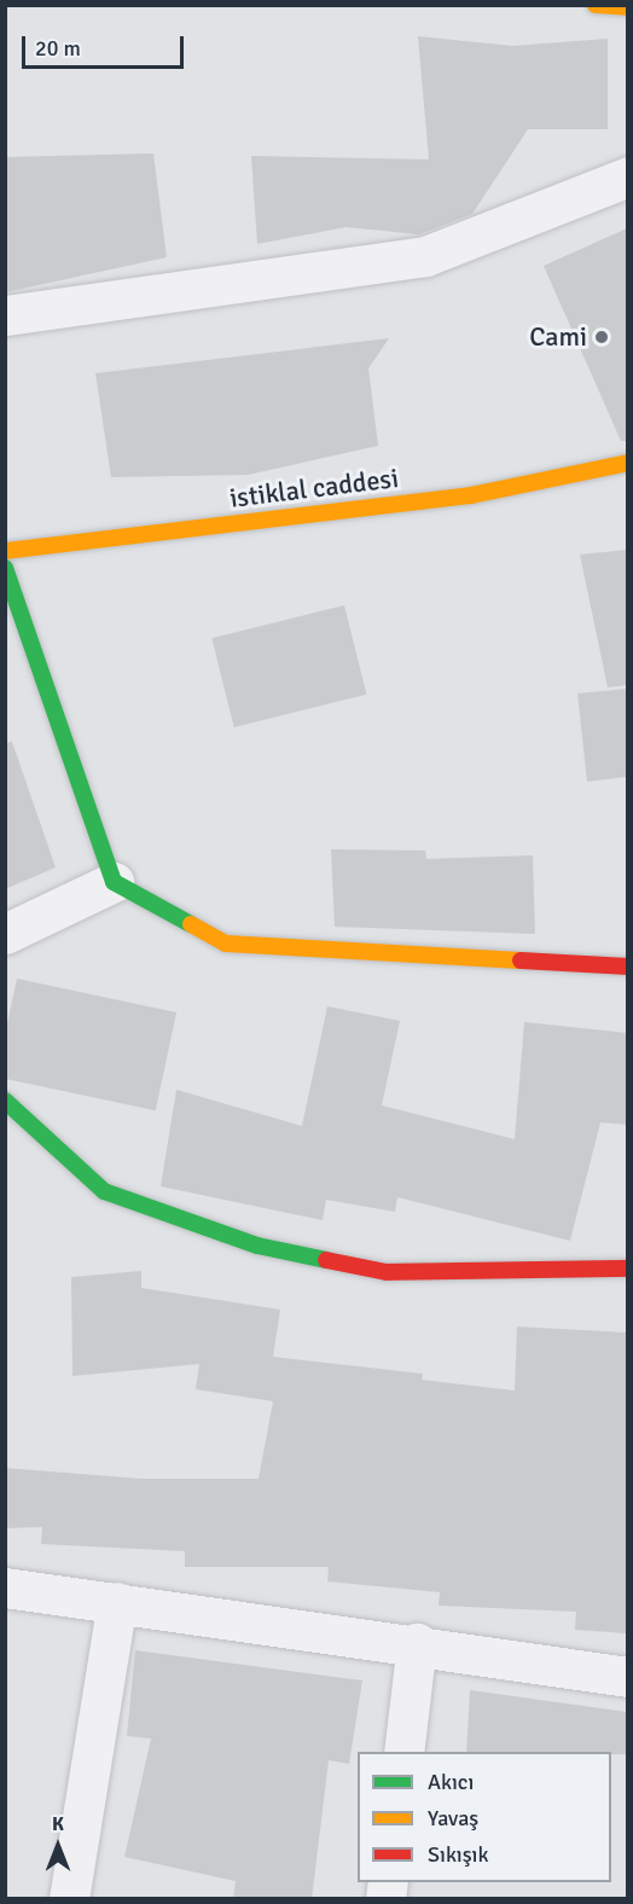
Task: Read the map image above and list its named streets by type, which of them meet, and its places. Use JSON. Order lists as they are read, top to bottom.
{
  "streets": {
    "street": ["istiklal caddesi"]
  },
  "places": ["Cami"],
  "legend": ["Akıcı", "Yavaş", "Sıkışık"],
  "scale_bar": "20 m",
  "north": "top"
}
